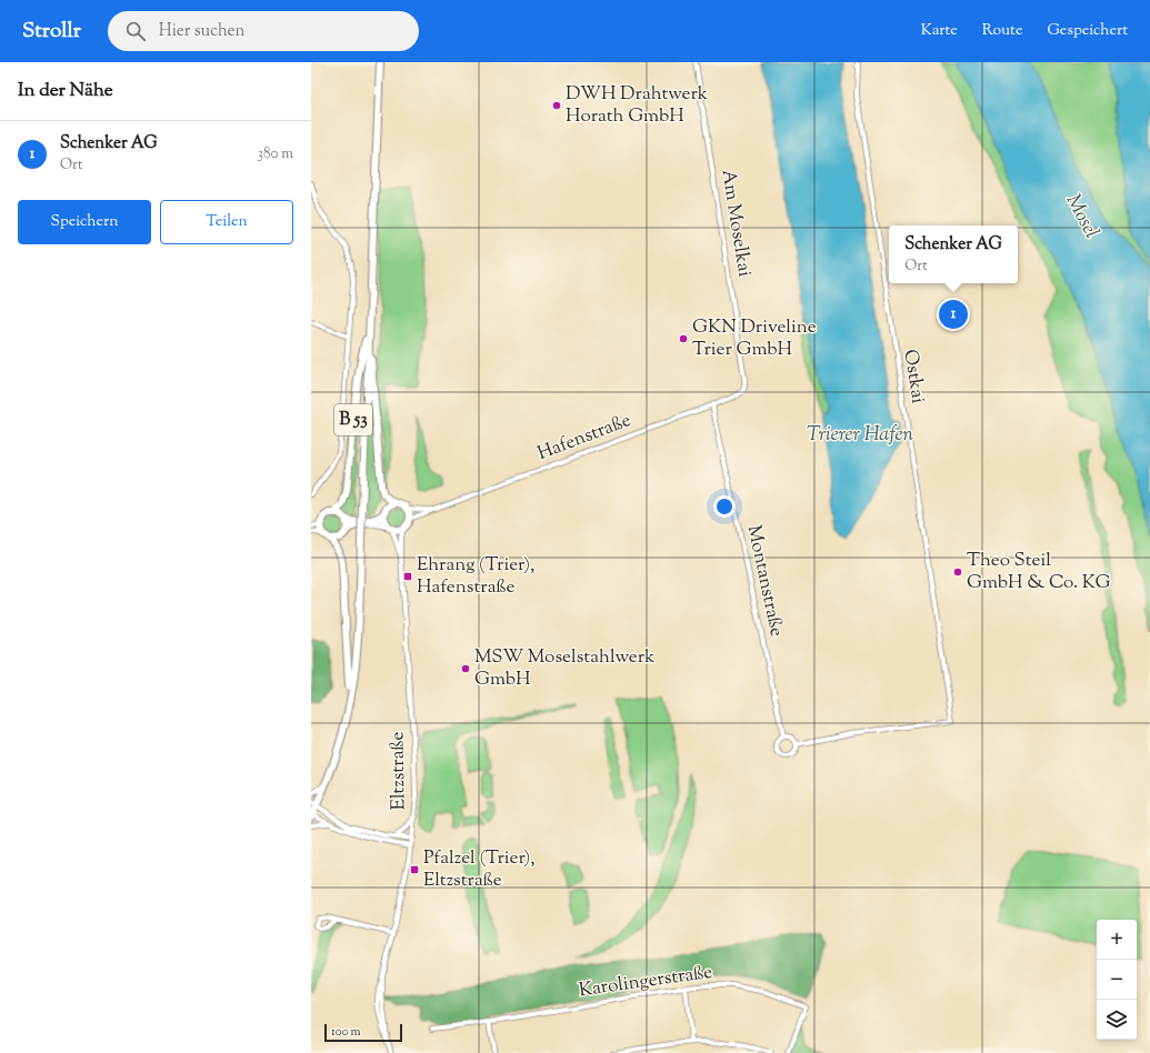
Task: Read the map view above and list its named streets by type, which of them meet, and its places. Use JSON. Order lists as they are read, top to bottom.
{
  "streets": {
    "main road": ["B 53"],
    "street": [
      "Am Moselkai",
      "Ostkai",
      "Hafenstraße",
      "Montanstraße",
      "Eltzstraße",
      "Karolingerstraße"
    ]
  },
  "crossings": [
    ["Am Moselkai", "Hafenstraße"],
    ["Ostkai", "Montanstraße"],
    ["B 53", "Hafenstraße"],
    ["B 53", "Eltzstraße"],
    ["Hafenstraße", "Montanstraße"],
    ["Hafenstraße", "Eltzstraße"]
  ],
  "water": ["Mosel", "Trierer Hafen"],
  "places": {
    "other": [
      "DWH Drahtwerk Horath GmbH",
      "GKN Driveline Trier GmbH",
      "Theo Steil GmbH & Co. KG",
      "MSW Moselstahlwerk GmbH"
    ],
    "transit": ["Ehrang (Trier), Hafenstraße", "Pfalzel (Trier), Eltzstraße"]
  },
  "scale_bar": "100 m",
  "page": {
    "header": "Strollr",
    "search": "Hier suchen",
    "nav": ["Karte", "Route", "Gespeichert"],
    "heading": "In der Nähe",
    "list": [
      {
        "mark": "1",
        "name": "Schenker AG",
        "note": "Ort",
        "value": "380 m"
      }
    ],
    "buttons": ["Speichern", "Teilen"],
    "popup": ["Schenker AG", "Ort"],
    "pins": "1",
    "map_buttons": ["+", "−"],
    "scale": "100 m"
  }
}
